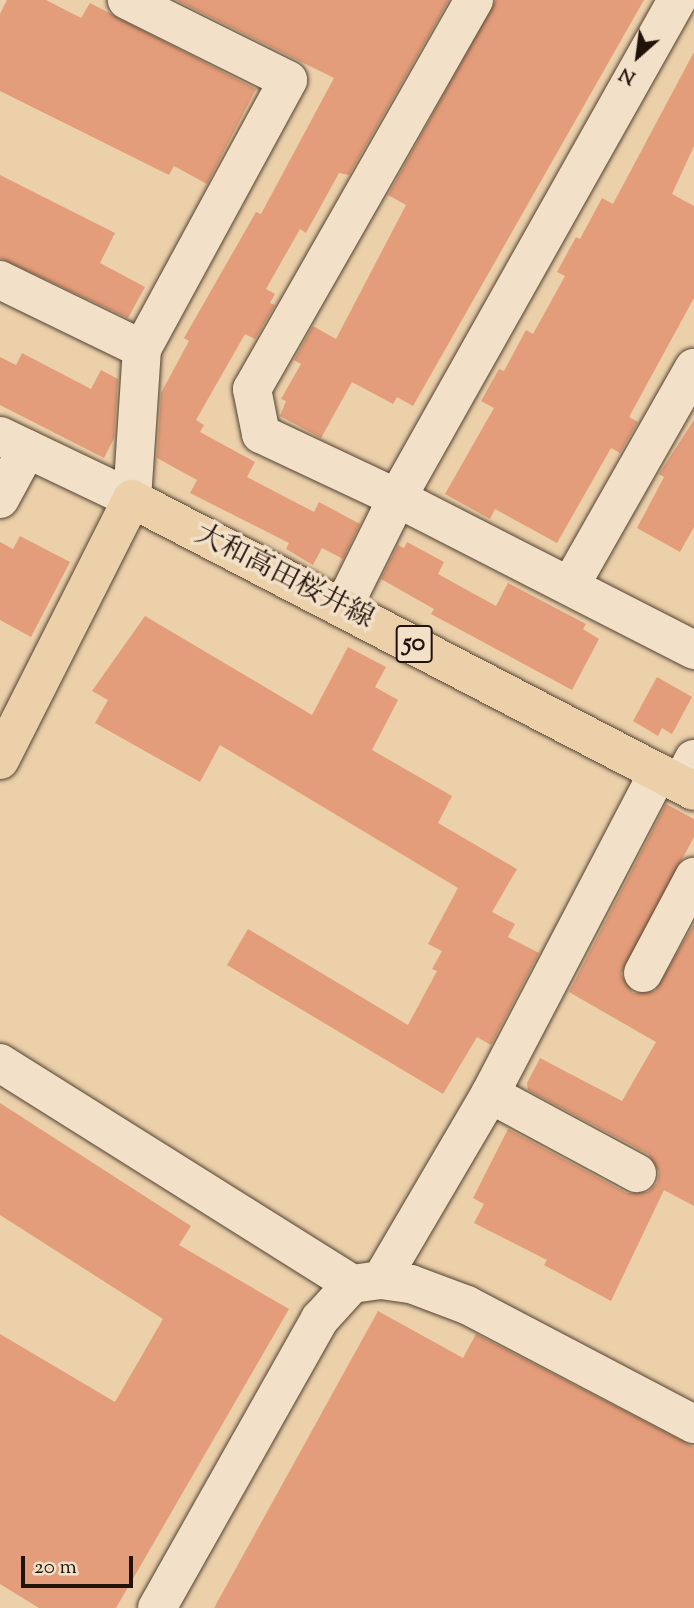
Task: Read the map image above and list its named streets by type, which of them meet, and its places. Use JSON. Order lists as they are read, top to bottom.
{
  "streets": {
    "main road": ["大和高田桜井線", "50"]
  },
  "scale_bar": "20 m",
  "north": "bottom left"
}
